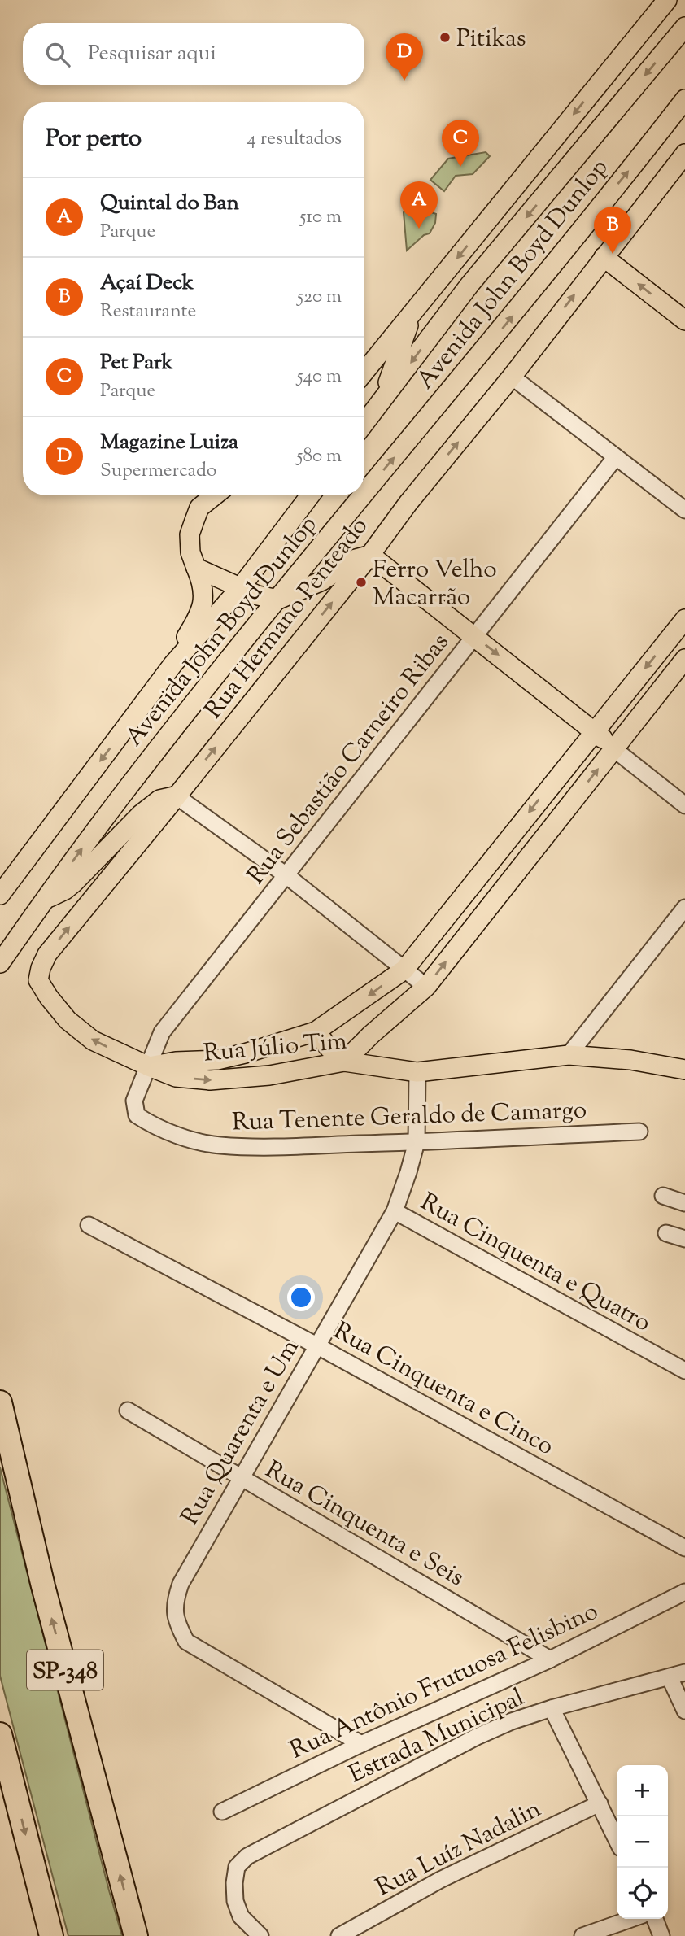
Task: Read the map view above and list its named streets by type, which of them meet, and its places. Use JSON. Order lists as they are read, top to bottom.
{
  "streets": {
    "highway": ["SP-348"],
    "main road": ["Avenida John Boyd Dunlop", "Rua Hermano Penteado", "Rua Júlio Tim"],
    "street": [
      "Rua Sebastião Carneiro Ribas",
      "Rua Tenente Geraldo de Camargo",
      "Rua Cinquenta e Quatro",
      "Rua Cinquenta e Cinco",
      "Rua Quarenta e Um",
      "Rua Cinquenta e Seis",
      "Rua Antônio Frutuosa Felisbino",
      "Estrada Municipal",
      "Rua Luíz Nadalin"
    ]
  },
  "crossings": [
    ["Rua Hermano Penteado", "Rua Júlio Tim"],
    ["Rua Sebastião Carneiro Ribas", "Rua Júlio Tim"],
    ["Rua Sebastião Carneiro Ribas", "Rua Tenente Geraldo de Camargo"],
    ["Rua Júlio Tim", "Rua Tenente Geraldo de Camargo"],
    ["Rua Júlio Tim", "Rua Quarenta e Um"],
    ["Rua Tenente Geraldo de Camargo", "Rua Quarenta e Um"],
    ["Rua Cinquenta e Quatro", "Rua Quarenta e Um"],
    ["Rua Cinquenta e Cinco", "Rua Quarenta e Um"],
    ["Rua Quarenta e Um", "Rua Cinquenta e Seis"],
    ["Rua Quarenta e Um", "Rua Antônio Frutuosa Felisbino"],
    ["Rua Cinquenta e Seis", "Rua Antônio Frutuosa Felisbino"]
  ],
  "places": ["Pitikas", "Ferro Velho Macarrão"],
  "page": {
    "search": "Pesquisar aqui",
    "pins": [
      "D",
      "C",
      "A",
      "B"
    ],
    "heading": ["Por perto", "4 resultados"],
    "list": [
      {
        "mark": "A",
        "name": "Quintal do Ban",
        "note": "Parque",
        "value": "510 m"
      },
      {
        "mark": "B",
        "name": "Açaí Deck",
        "note": "Restaurante",
        "value": "520 m"
      },
      {
        "mark": "C",
        "name": "Pet Park",
        "note": "Parque",
        "value": "540 m"
      },
      {
        "mark": "D",
        "name": "Magazine Luiza",
        "note": "Supermercado",
        "value": "580 m"
      }
    ],
    "map_buttons": ["+", "−"]
  }
}
